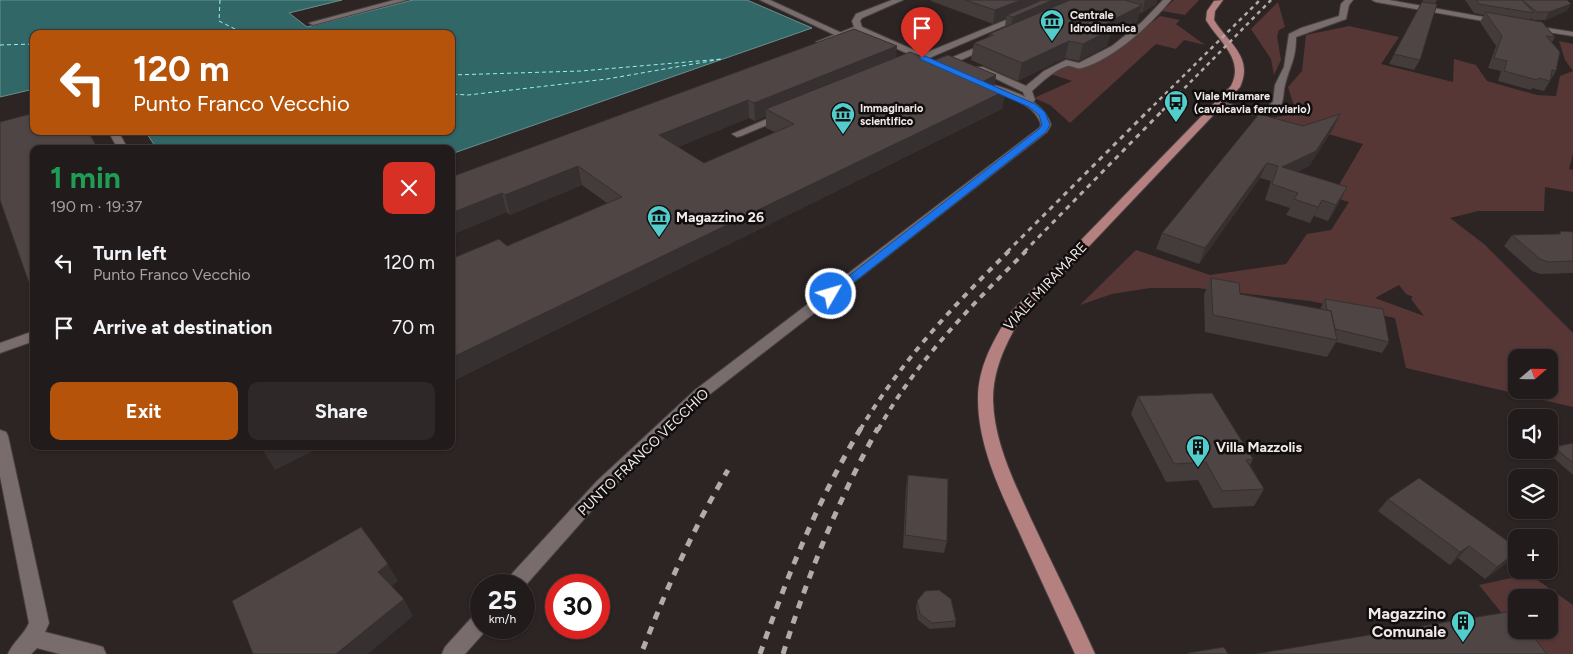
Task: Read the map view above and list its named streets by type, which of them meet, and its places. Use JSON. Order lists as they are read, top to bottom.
{
  "streets": {
    "main road": ["VIALE MIRAMARE"],
    "street": ["PUNTO FRANCO VECCHIO"]
  },
  "places": {
    "museum": ["Centrale Idrodinamica", "Immaginario scientifico", "Magazzino 26"],
    "bus stop": ["Viale Miramare (cavalcavia ferroviario)"],
    "building": ["Villa Mazzolis", "Magazzino Comunale"]
  },
  "north": "right",
  "page": {
    "turn": ["120 m", "Punto Franco Vecchio"],
    "heading": ["1 min", "190 m · 19:37"],
    "list": [
      {
        "name": "Turn left",
        "note": "Punto Franco Vecchio",
        "value": "120 m"
      },
      {
        "name": "Arrive at destination",
        "value": "70 m"
      }
    ],
    "map_buttons": ["+", "−"],
    "buttons": ["Exit", "Share"],
    "speed": "25 km/h",
    "limit": "30"
  }
}
